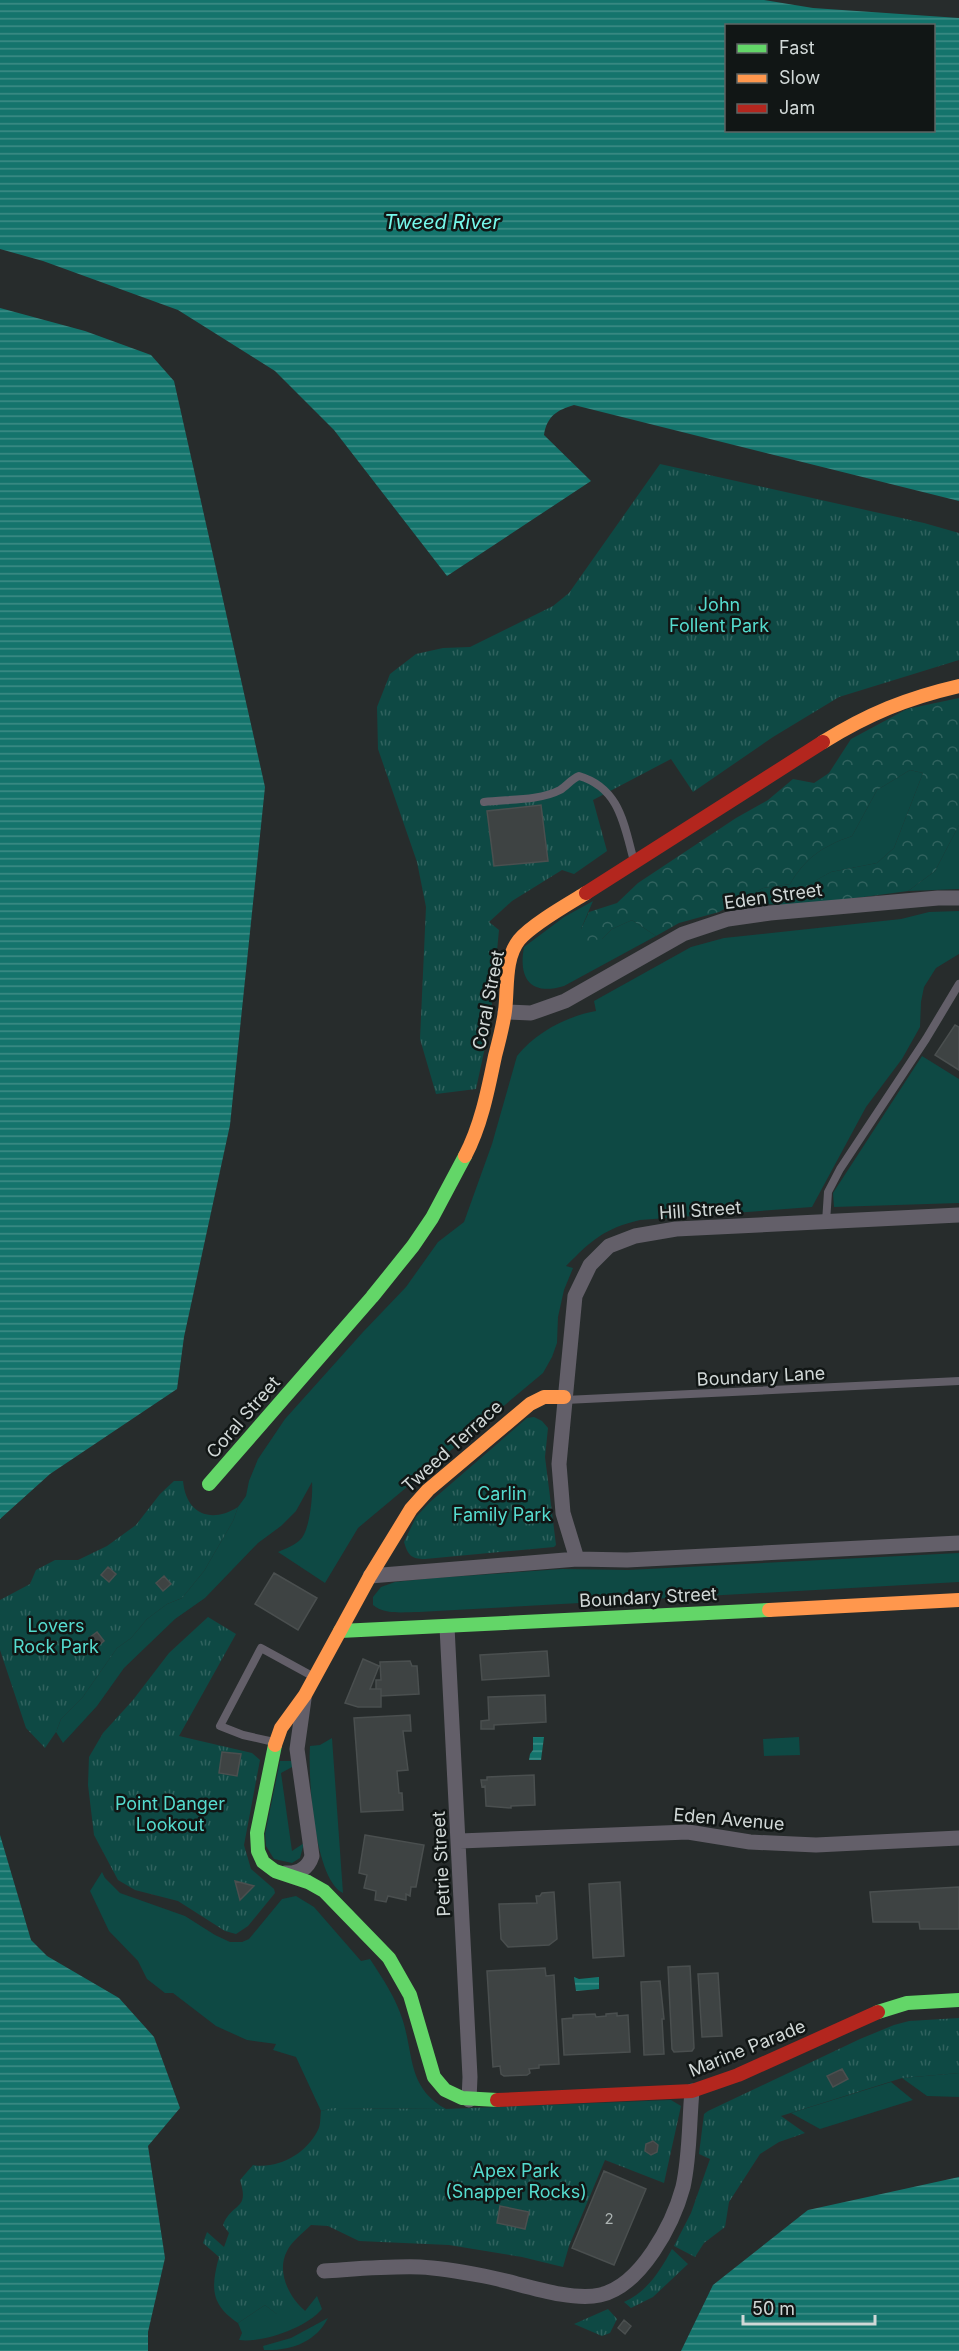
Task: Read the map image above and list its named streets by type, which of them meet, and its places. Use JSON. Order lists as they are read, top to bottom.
{
  "streets": {
    "street": [
      "Eden Street",
      "Coral Street",
      "Hill Street",
      "Tweed Terrace",
      "Boundary Street",
      "Eden Avenue",
      "Petrie Street",
      "Marine Parade"
    ],
    "lane": ["Boundary Lane"]
  },
  "crossings": [
    ["Eden Street", "Coral Street"],
    ["Hill Street", "Boundary Lane"],
    ["Hill Street", "Tweed Terrace"],
    ["Boundary Lane", "Tweed Terrace"],
    ["Tweed Terrace", "Boundary Street"],
    ["Tweed Terrace", "Petrie Street"],
    ["Tweed Terrace", "Marine Parade"],
    ["Boundary Street", "Petrie Street"],
    ["Eden Avenue", "Petrie Street"],
    ["Petrie Street", "Marine Parade"]
  ],
  "water": ["Tweed River"],
  "parks": [
    "John Follent Park",
    "Carlin Family Park",
    "Lovers Rock Park",
    "Point Danger Lookout",
    "Apex Park (Snapper Rocks)"
  ],
  "house_numbers": ["2"],
  "legend": ["Fast", "Slow", "Jam"],
  "scale_bar": "50 m"
}
